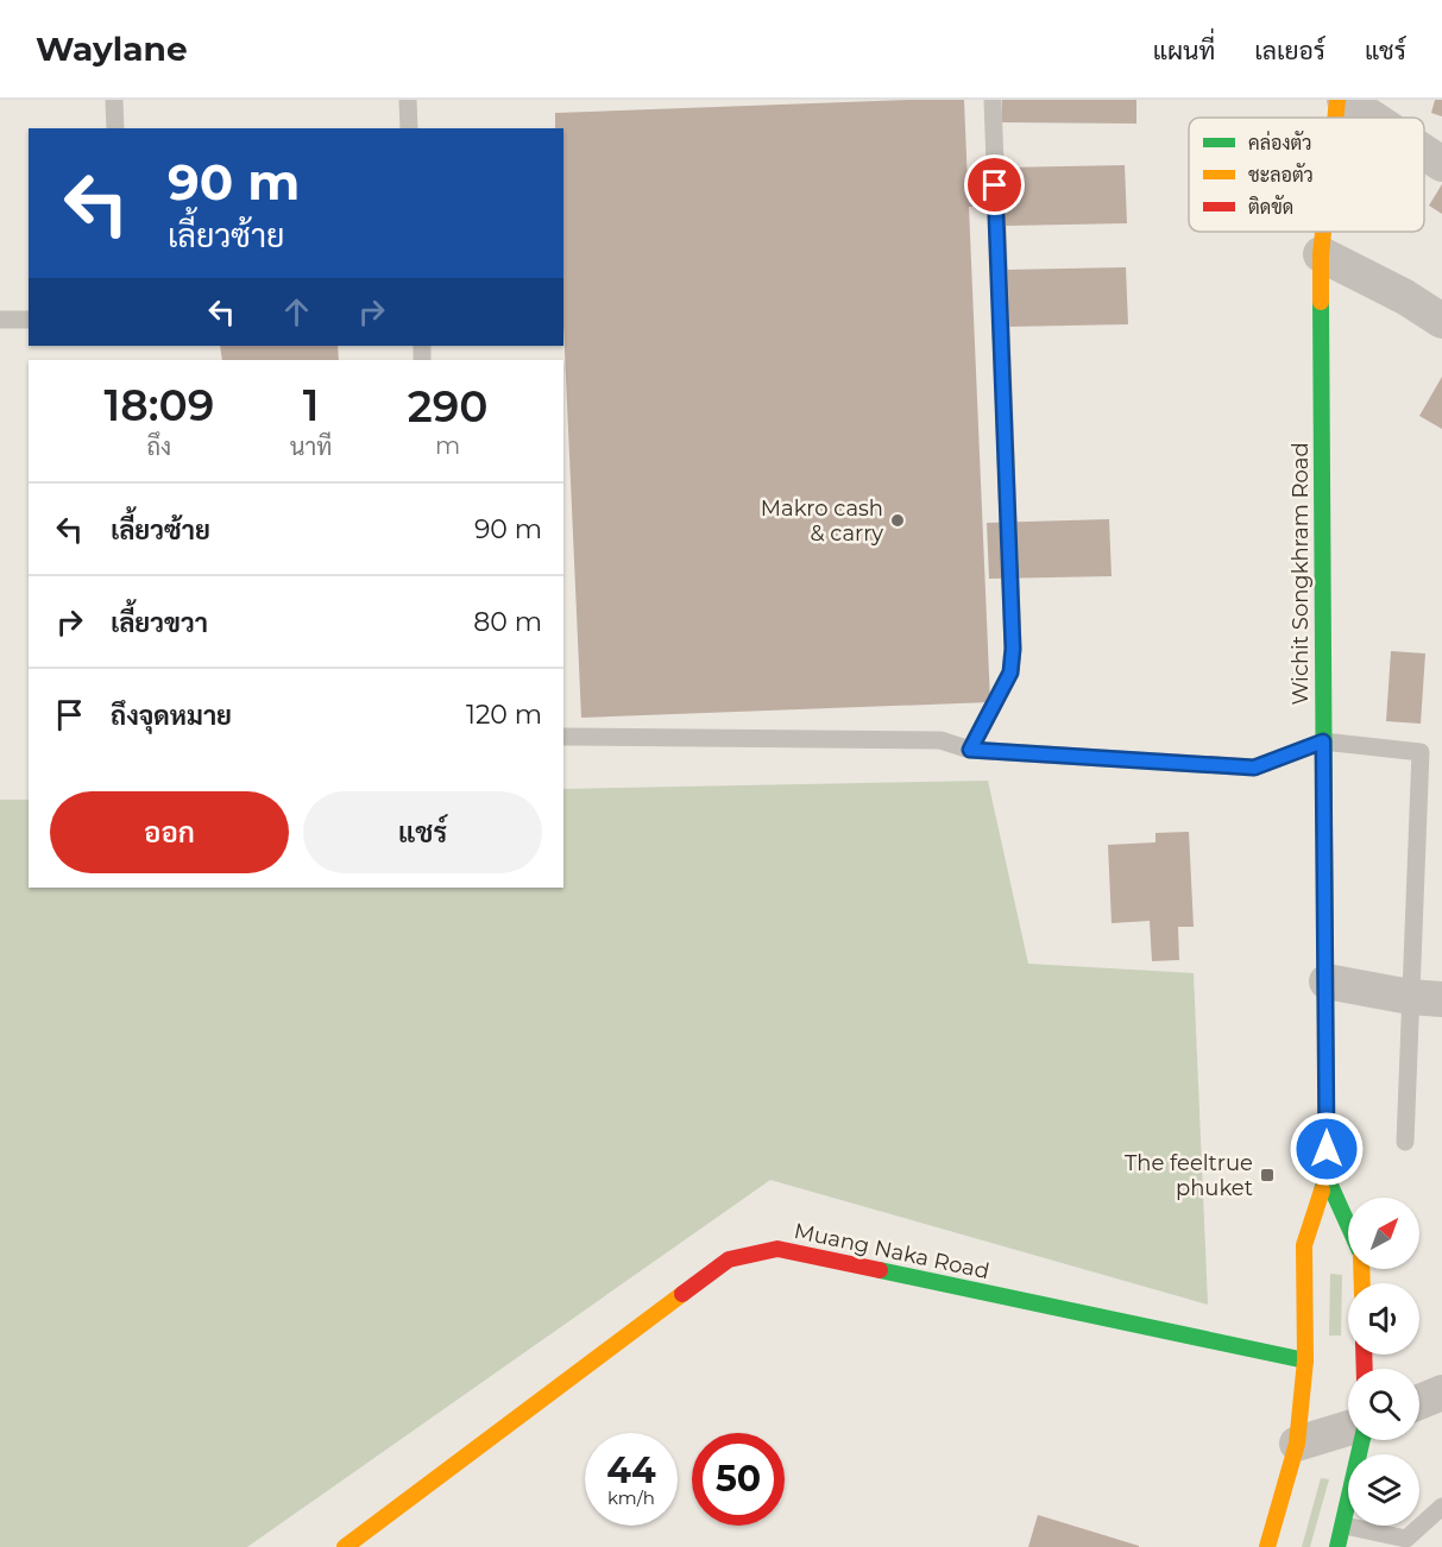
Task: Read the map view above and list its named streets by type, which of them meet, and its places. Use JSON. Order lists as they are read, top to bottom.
{
  "streets": {
    "main road": ["Wichit Songkhram Road", "Muang Naka Road"]
  },
  "crossings": [
    ["Wichit Songkhram Road", "Muang Naka Road"]
  ],
  "places": {
    "other": ["Makro cash & carry"],
    "transit": ["The feeltrue phuket"]
  },
  "legend": ["คล่องตัว", "ชะลอตัว", "ติดขัด"],
  "north": "top right",
  "page": {
    "header": "Waylane",
    "nav": ["แผนที่", "เลเยอร์", "แชร์"],
    "turn": ["90 m", "เลี้ยวซ้าย"],
    "eta": [
      "18:09",
      "ถึง",
      "1",
      "นาที",
      "290",
      "m"
    ],
    "list": [
      {
        "name": "เลี้ยวซ้าย",
        "value": "90 m"
      },
      {
        "name": "เลี้ยวขวา",
        "value": "80 m"
      },
      {
        "name": "ถึงจุดหมาย",
        "value": "120 m"
      }
    ],
    "buttons": ["ออก", "แชร์"],
    "speed": "44 km/h",
    "limit": "50"
  }
}
